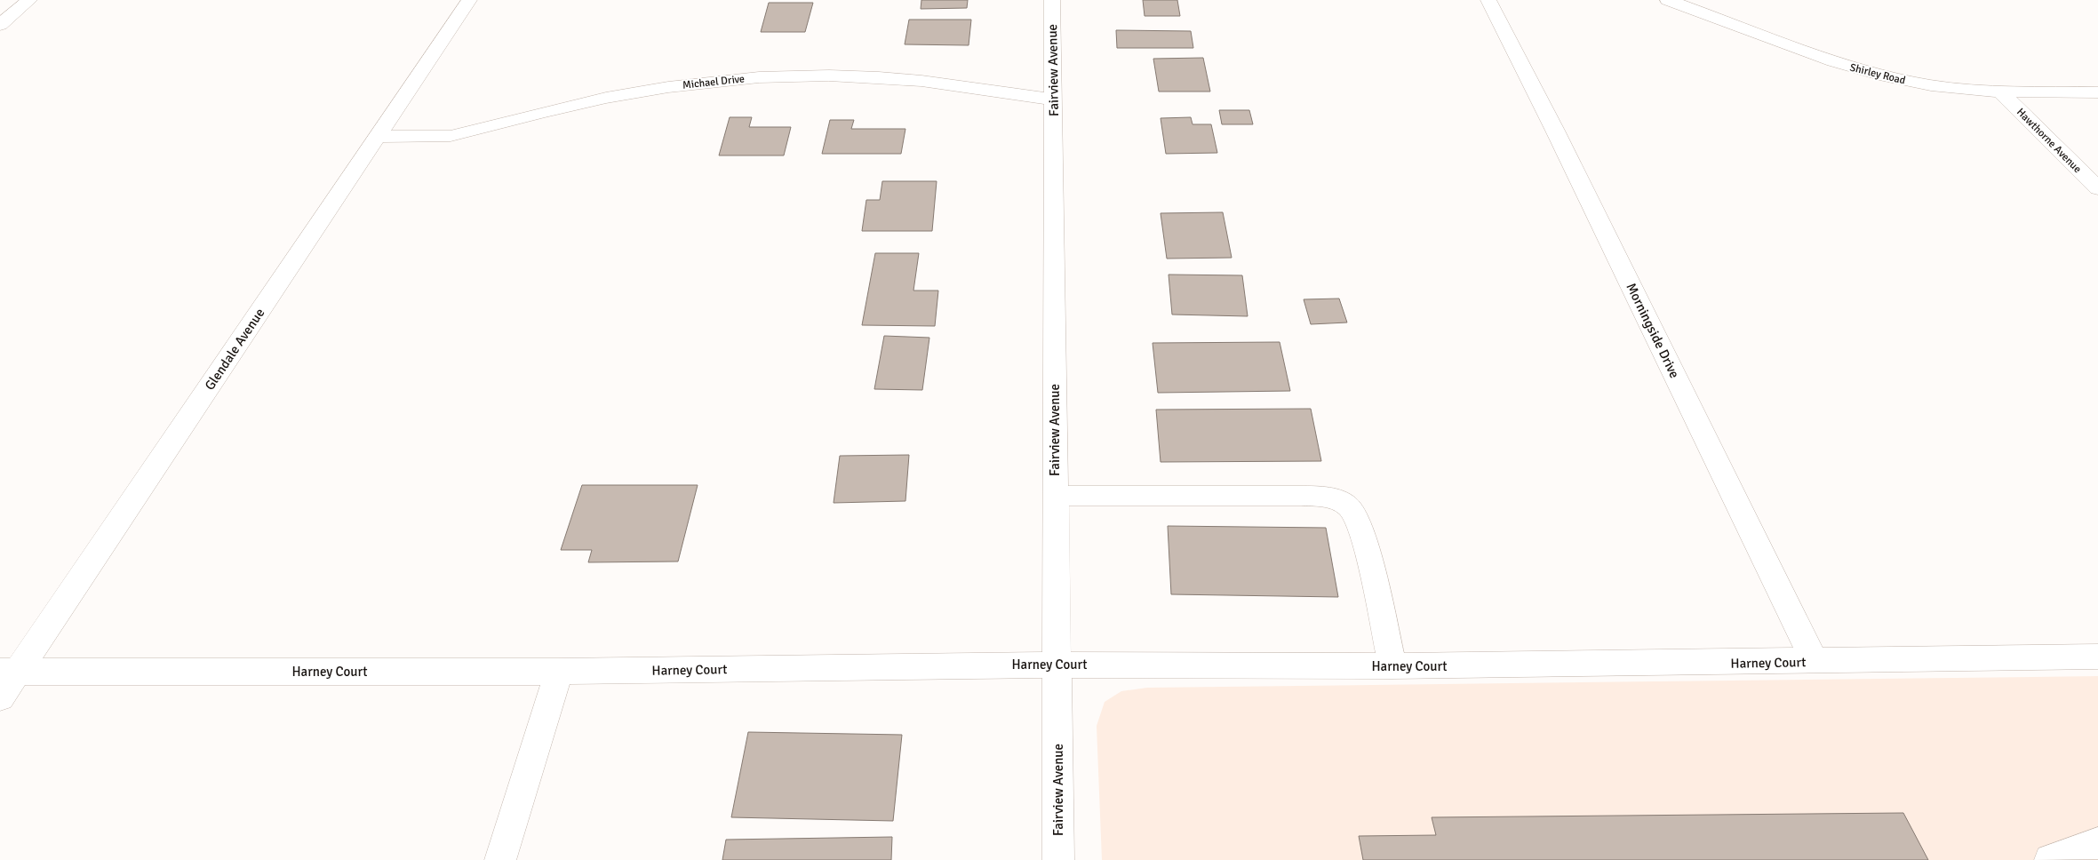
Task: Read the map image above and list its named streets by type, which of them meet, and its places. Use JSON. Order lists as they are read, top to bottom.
{
  "streets": {
    "street": [
      "Fairview Avenue",
      "Shirley Road",
      "Michael Drive",
      "Hawthorne Avenue",
      "Morningside Drive",
      "Glendale Avenue",
      "Harney Court"
    ]
  },
  "crossings": [
    ["Fairview Avenue", "Michael Drive"],
    ["Fairview Avenue", "Harney Court"],
    ["Shirley Road", "Hawthorne Avenue"],
    ["Michael Drive", "Glendale Avenue"],
    ["Morningside Drive", "Harney Court"],
    ["Glendale Avenue", "Harney Court"]
  ]
}
